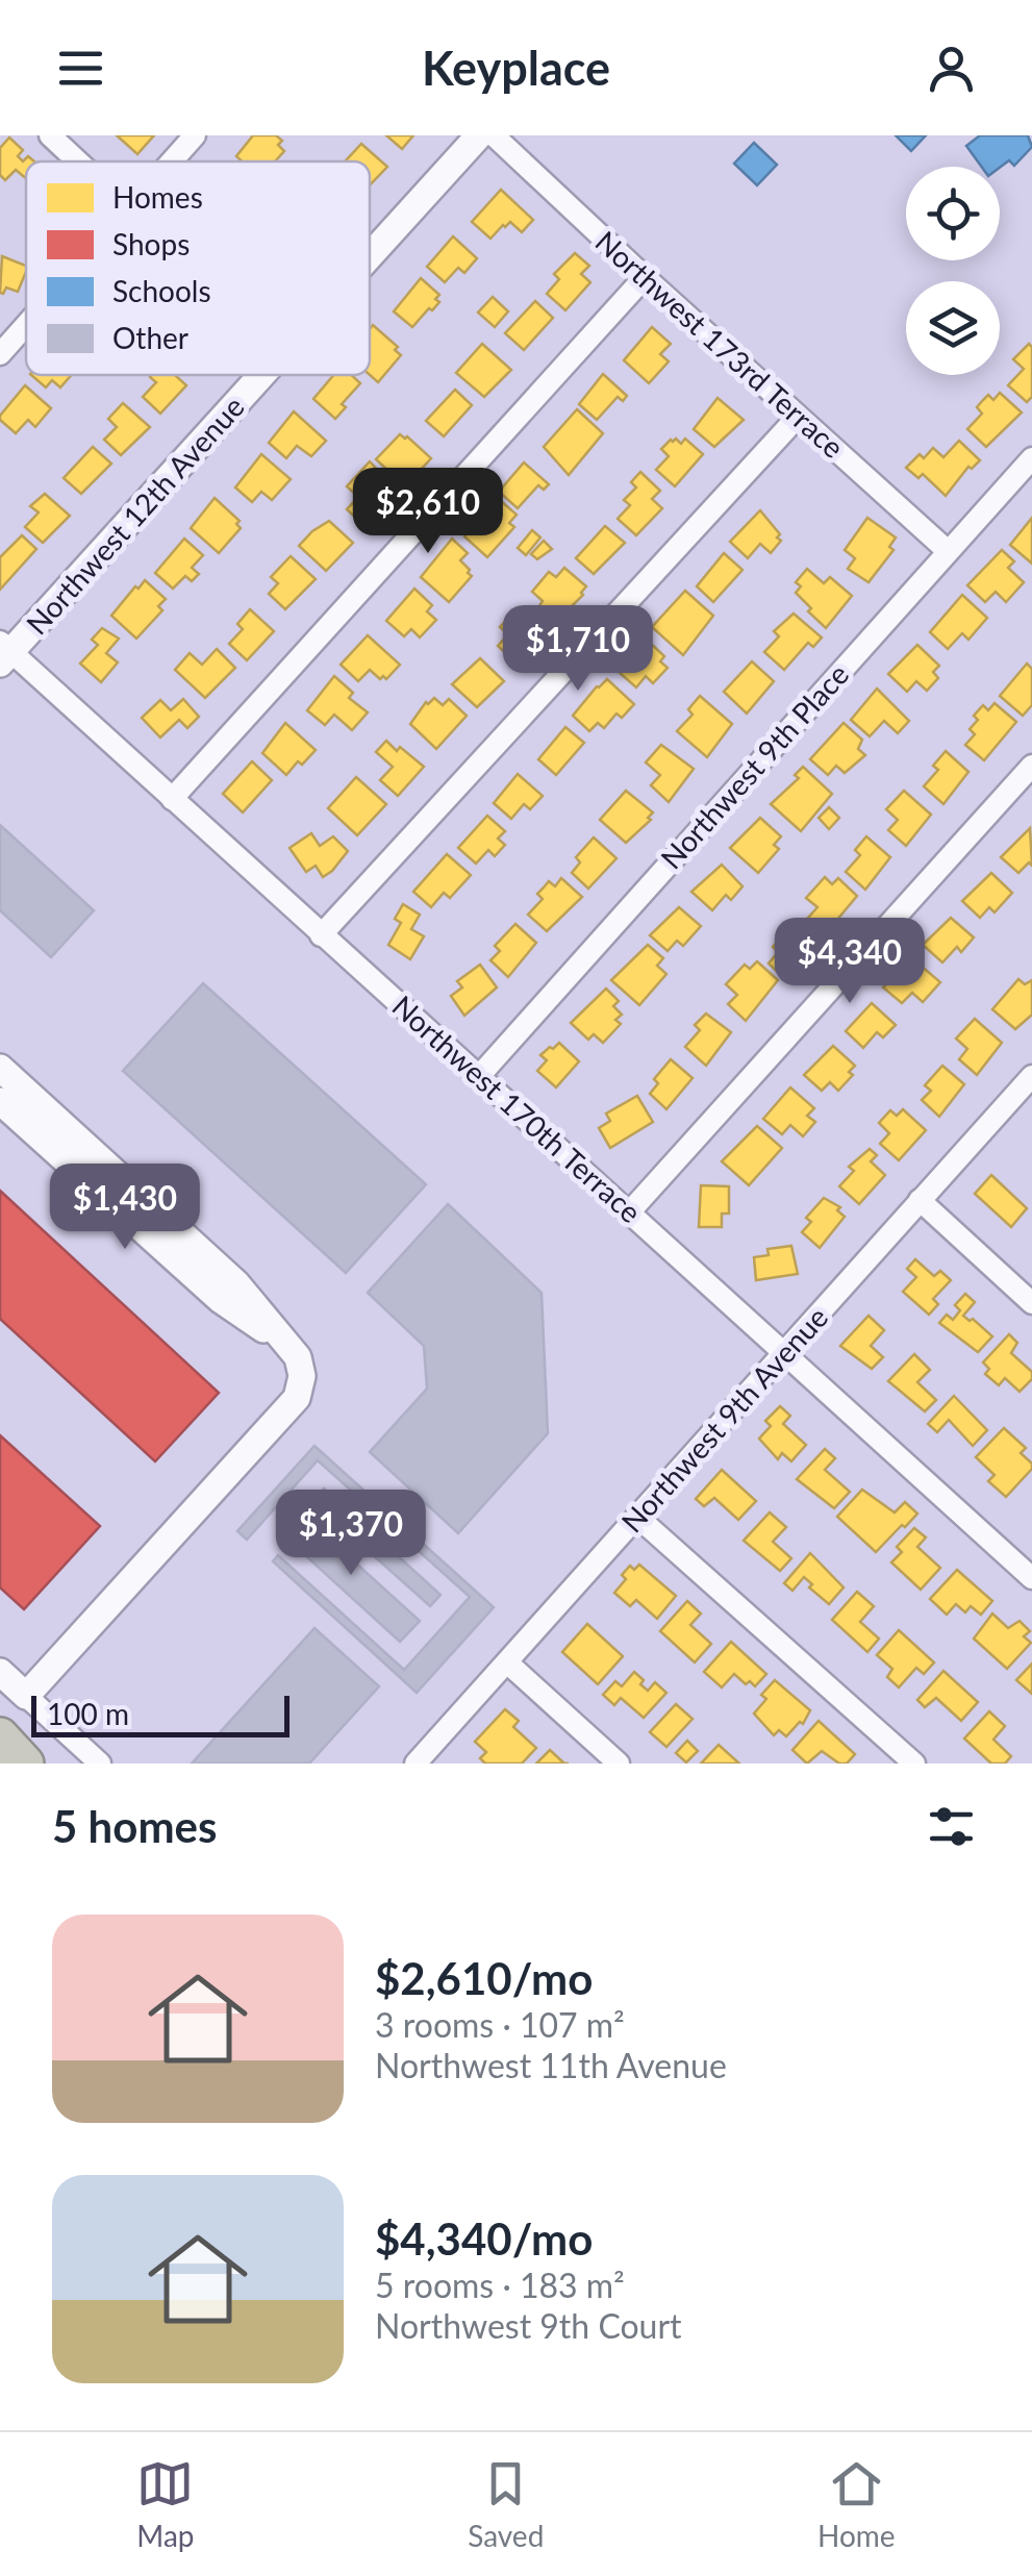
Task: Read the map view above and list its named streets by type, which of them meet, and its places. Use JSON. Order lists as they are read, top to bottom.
{
  "streets": {
    "street": [
      "Northwest 173rd Terrace",
      "Northwest 12th Avenue",
      "Northwest 9th Place",
      "Northwest 170th Terrace",
      "Northwest 9th Avenue"
    ]
  },
  "crossings": [
    ["Northwest 173rd Terrace", "Northwest 9th Place"],
    ["Northwest 12th Avenue", "Northwest 170th Terrace"],
    ["Northwest 9th Place", "Northwest 170th Terrace"],
    ["Northwest 170th Terrace", "Northwest 9th Avenue"]
  ],
  "legend": [
    "Homes",
    "Shops",
    "Schools",
    "Other"
  ],
  "scale_bar": "100 m",
  "page": {
    "header": "Keyplace",
    "price": [
      "$2,610",
      "$1,710",
      "$4,340",
      "$1,430",
      "$1,370"
    ],
    "scale": "100 m",
    "heading": "5 homes",
    "list": [
      {
        "name": "$2,610/mo",
        "note": "3 rooms · 107 m² · Northwest 11th Avenue"
      },
      {
        "name": "$4,340/mo",
        "note": "5 rooms · 183 m² · Northwest 9th Court"
      }
    ],
    "tabs": ["Map", "Saved", "Home"]
  }
}
